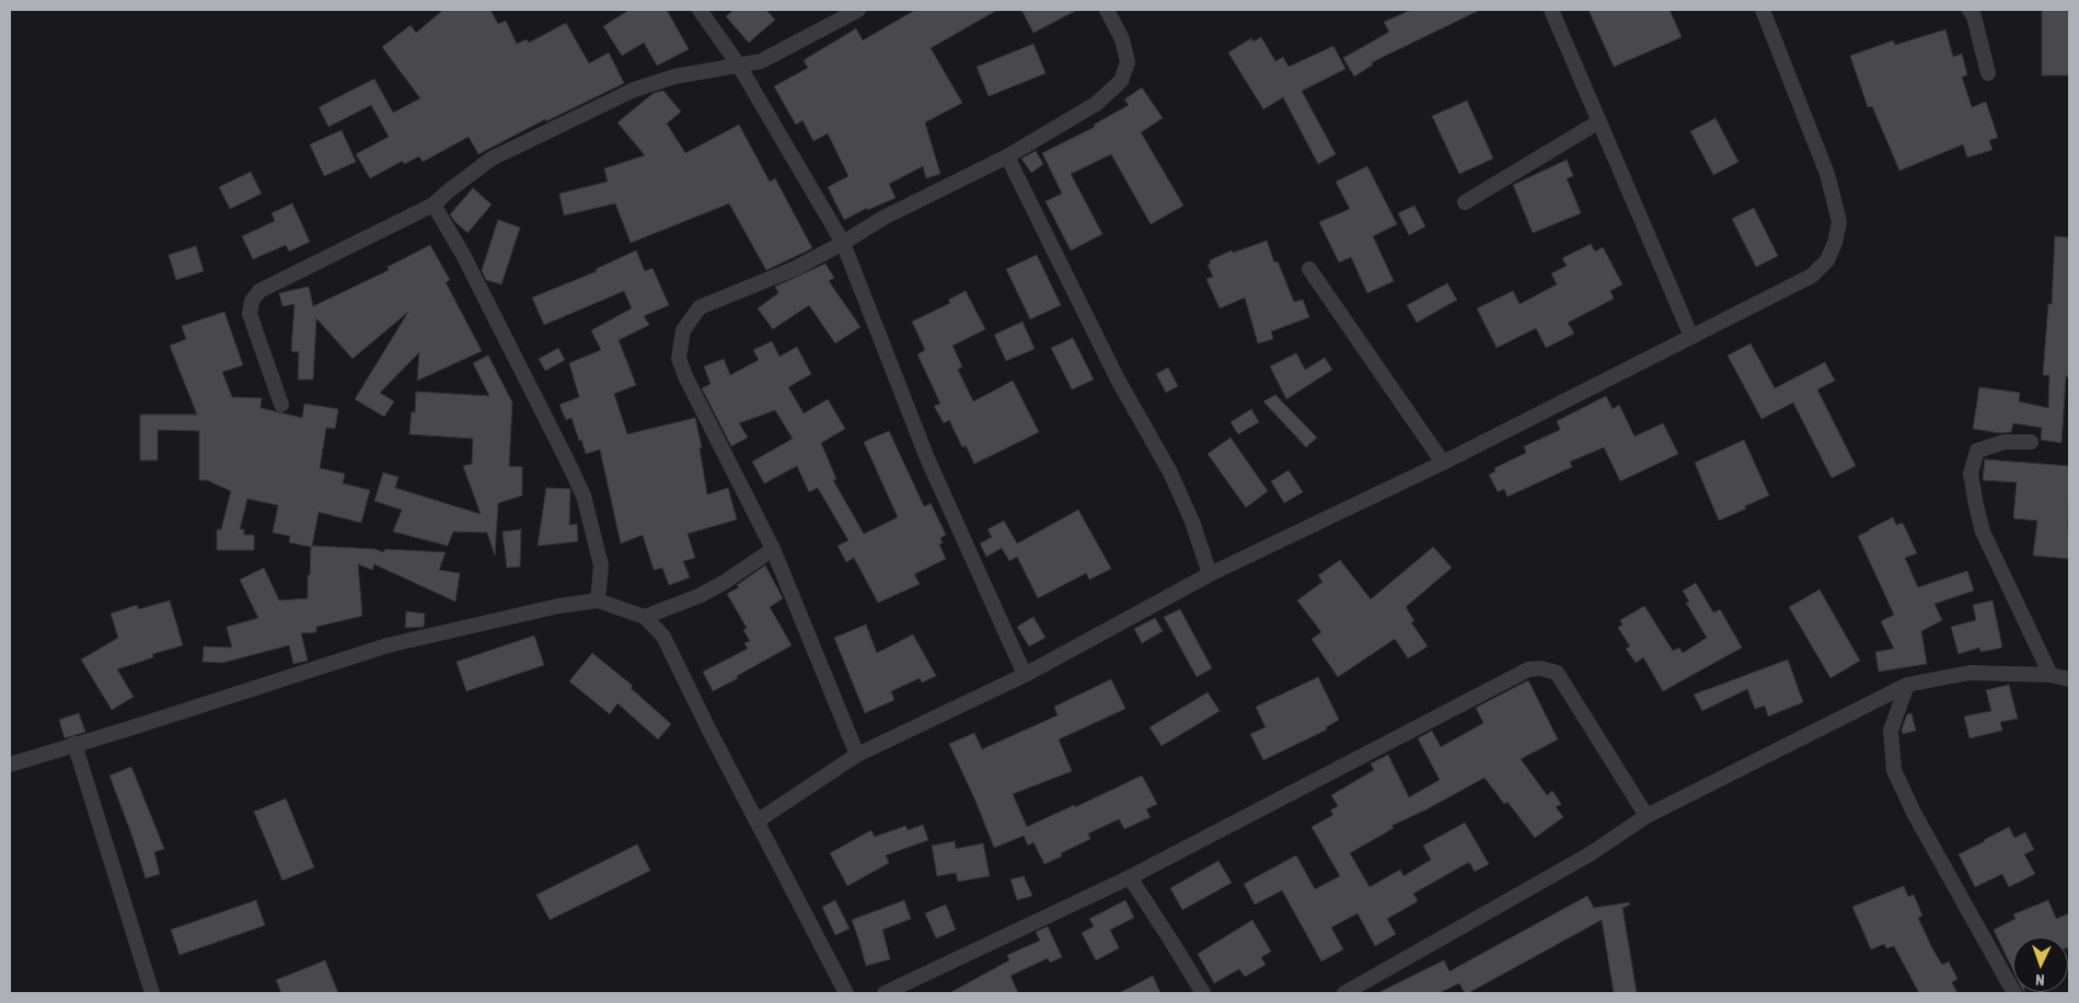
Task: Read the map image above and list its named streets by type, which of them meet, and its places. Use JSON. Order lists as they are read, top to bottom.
{
  "north": "bottom"
}
